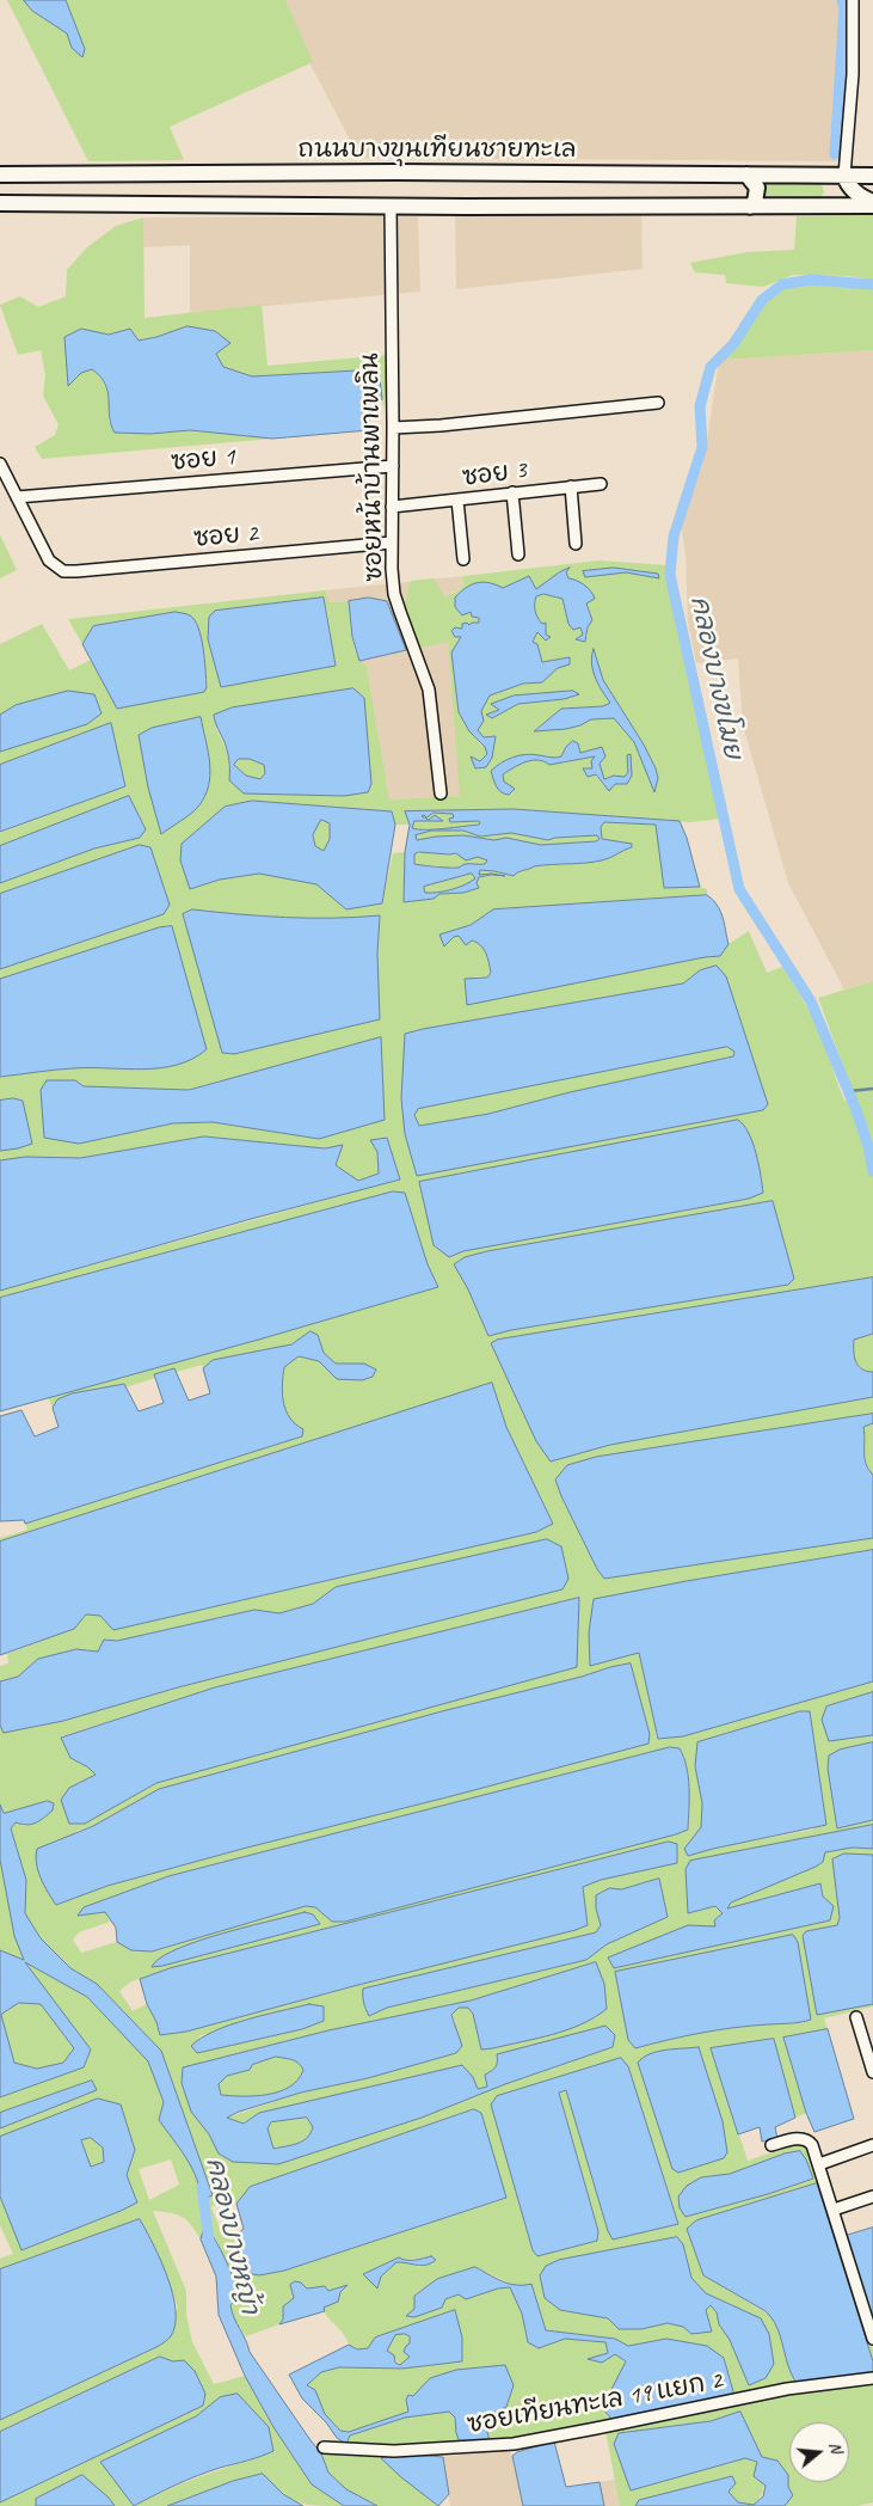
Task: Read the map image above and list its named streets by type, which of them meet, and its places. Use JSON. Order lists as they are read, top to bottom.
{
  "streets": {
    "main road": ["ถนนบางขุนเทียนชายทะเล"],
    "street": [
      "ซอย 1",
      "ซอยหน้าบ้านพาเพลิน",
      "ซอย 3",
      "ซอย 2",
      "ซอยเทียนทะเล 19 แยก 2"
    ]
  },
  "crossings": [
    ["ซอย 1", "ซอยหน้าบ้านพาเพลิน"],
    ["ซอย 1", "ซอย 2"],
    ["ซอยหน้าบ้านพาเพลิน", "ซอย 3"],
    ["ซอยหน้าบ้านพาเพลิน", "ซอย 2"]
  ],
  "water": ["คลองบางขโมย", "คลองบางหญ้า"],
  "north": "right"
}
